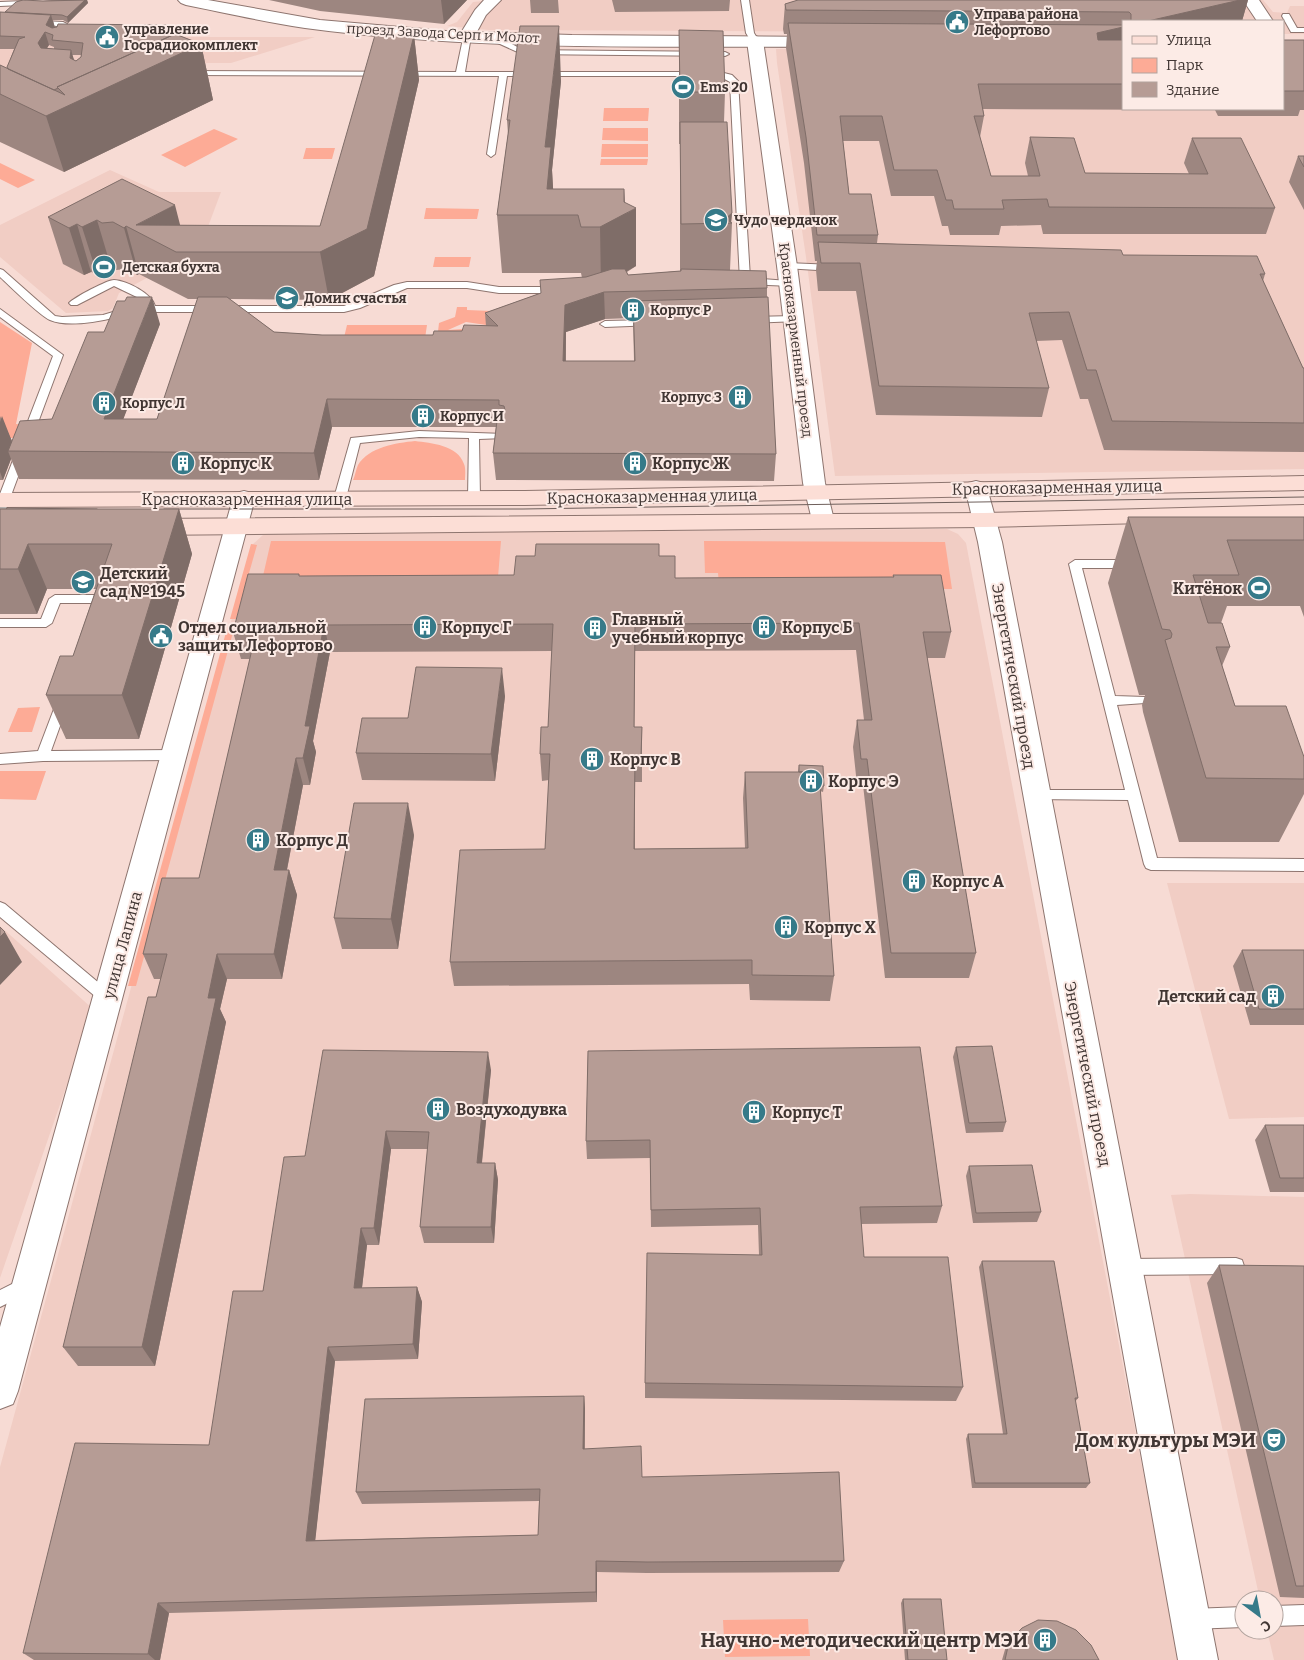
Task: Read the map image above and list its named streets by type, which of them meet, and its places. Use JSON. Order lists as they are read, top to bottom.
{
  "streets": {
    "main road": ["Красноказарменная улица"],
    "street": [
      "проезд Завода Серп и Молот",
      "Красноказарменный проезд",
      "Энергетический проезд",
      "улица Лапина"
    ]
  },
  "crossings": [
    ["проезд Завода Серп и Молот", "Красноказарменный проезд"],
    ["Красноказарменный проезд", "Красноказарменная улица"],
    ["Красноказарменная улица", "Энергетический проезд"],
    ["Красноказарменная улица", "улица Лапина"]
  ],
  "places": {
    "public building": ["Управа района Лефортово", "управление Госрадиокомплект", "Отдел социальной защиты Лефортово"],
    "sports": ["Ems 20", "Детская бухта", "Китёнок"],
    "school or university": ["Чудо чердачок", "Домик счастья", "Детский сад №1945"],
    "building": [
      "Корпус Р",
      "Корпус З",
      "Корпус Л",
      "Корпус И",
      "Корпус К",
      "Корпус Ж",
      "Корпус Г",
      "Корпус Б",
      "Главный учебный корпус",
      "Корпус В",
      "Корпус Э",
      "Корпус Д",
      "Корпус А",
      "Корпус Х",
      "Детский сад",
      "Воздуходувка",
      "Корпус Т",
      "Научно-методический центр МЭИ"
    ],
    "theatre": ["Дом культуры МЭИ"]
  },
  "legend": ["Улица", "Парк", "Здание"],
  "north": "bottom right"
}
